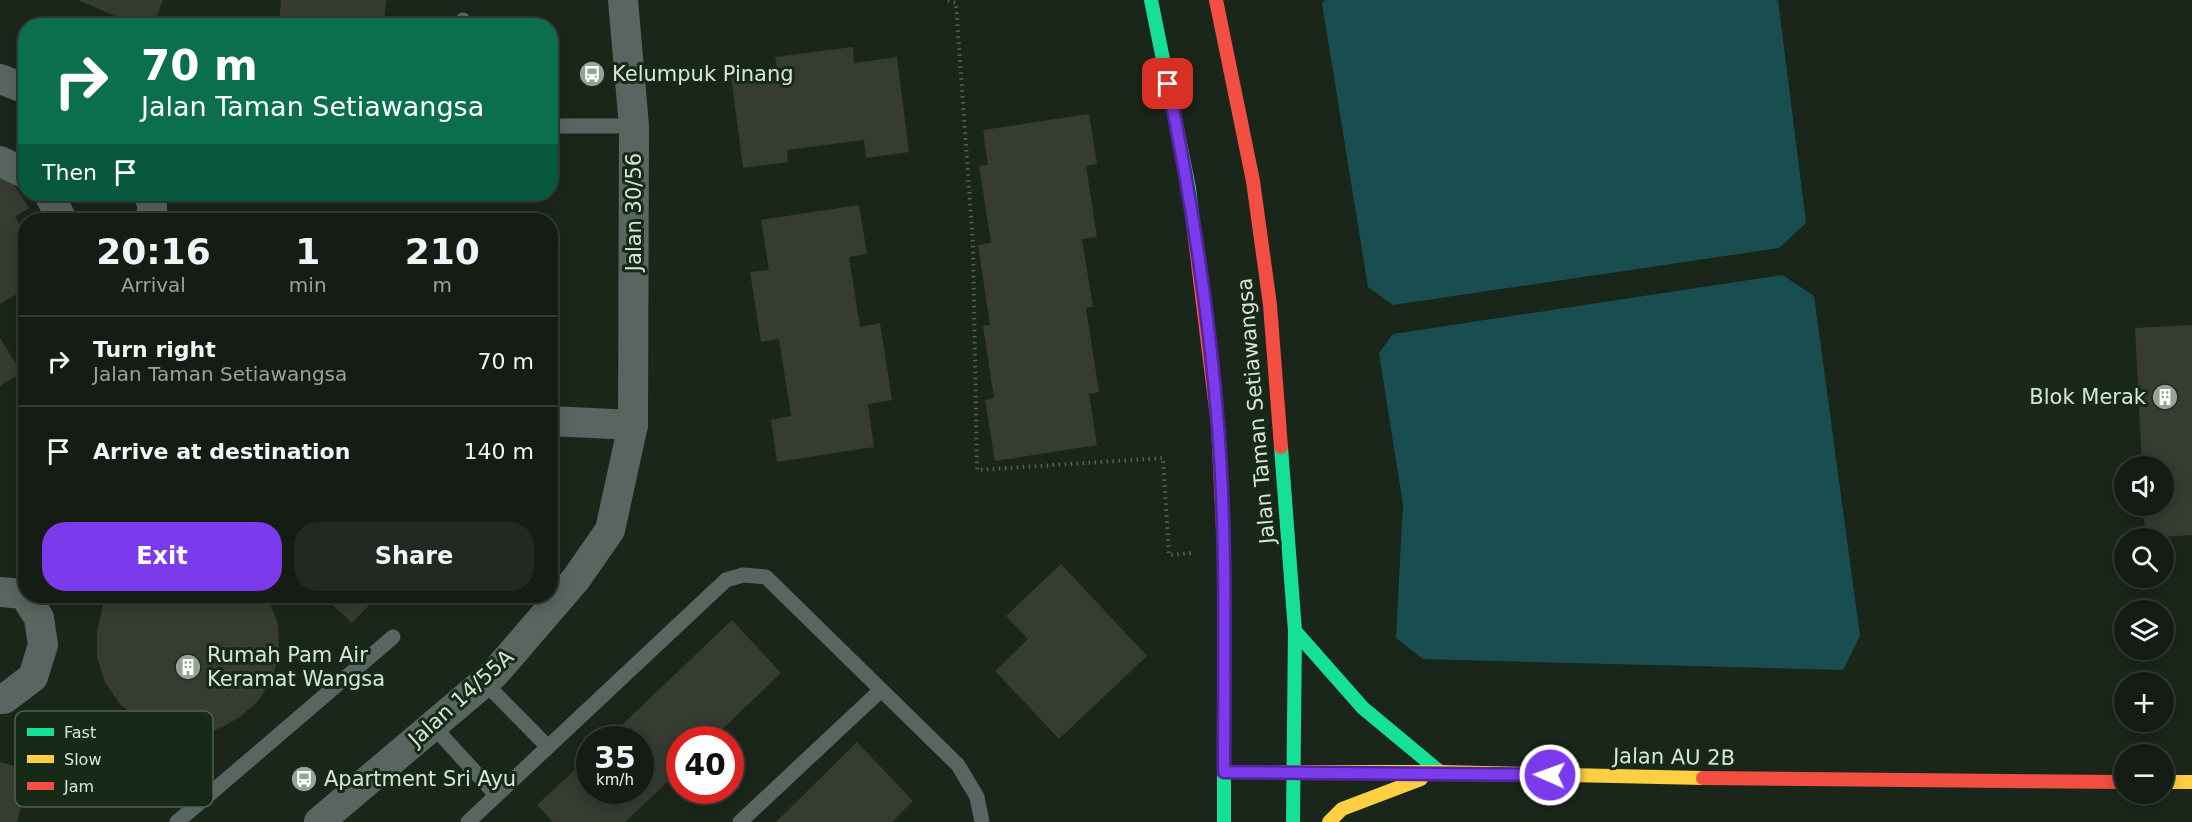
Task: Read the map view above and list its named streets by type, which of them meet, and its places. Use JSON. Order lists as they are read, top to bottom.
{
  "streets": {
    "main road": ["Jalan Taman Setiawangsa", "Jalan AU 2B"],
    "street": ["Jalan 30/56", "Jalan 14/55A"]
  },
  "crossings": [
    ["Jalan 30/56", "Jalan 14/55A"],
    ["Jalan Taman Setiawangsa", "Jalan AU 2B"]
  ],
  "places": {
    "bus stop": ["Kelumpuk Pinang", "Apartment Sri Ayu"],
    "building": ["Blok Merak", "Rumah Pam Air Keramat Wangsa"]
  },
  "legend": ["Fast", "Slow", "Jam"],
  "page": {
    "turn": ["70 m", "Jalan Taman Setiawangsa"],
    "then": "Then",
    "eta": [
      "20:16",
      "Arrival",
      "1",
      "min",
      "210",
      "m"
    ],
    "list": [
      {
        "name": "Turn right",
        "note": "Jalan Taman Setiawangsa",
        "value": "70 m"
      },
      {
        "name": "Arrive at destination",
        "value": "140 m"
      }
    ],
    "map_buttons": ["+", "−"],
    "buttons": ["Exit", "Share"],
    "speed": "35 km/h",
    "limit": "40"
  }
}
